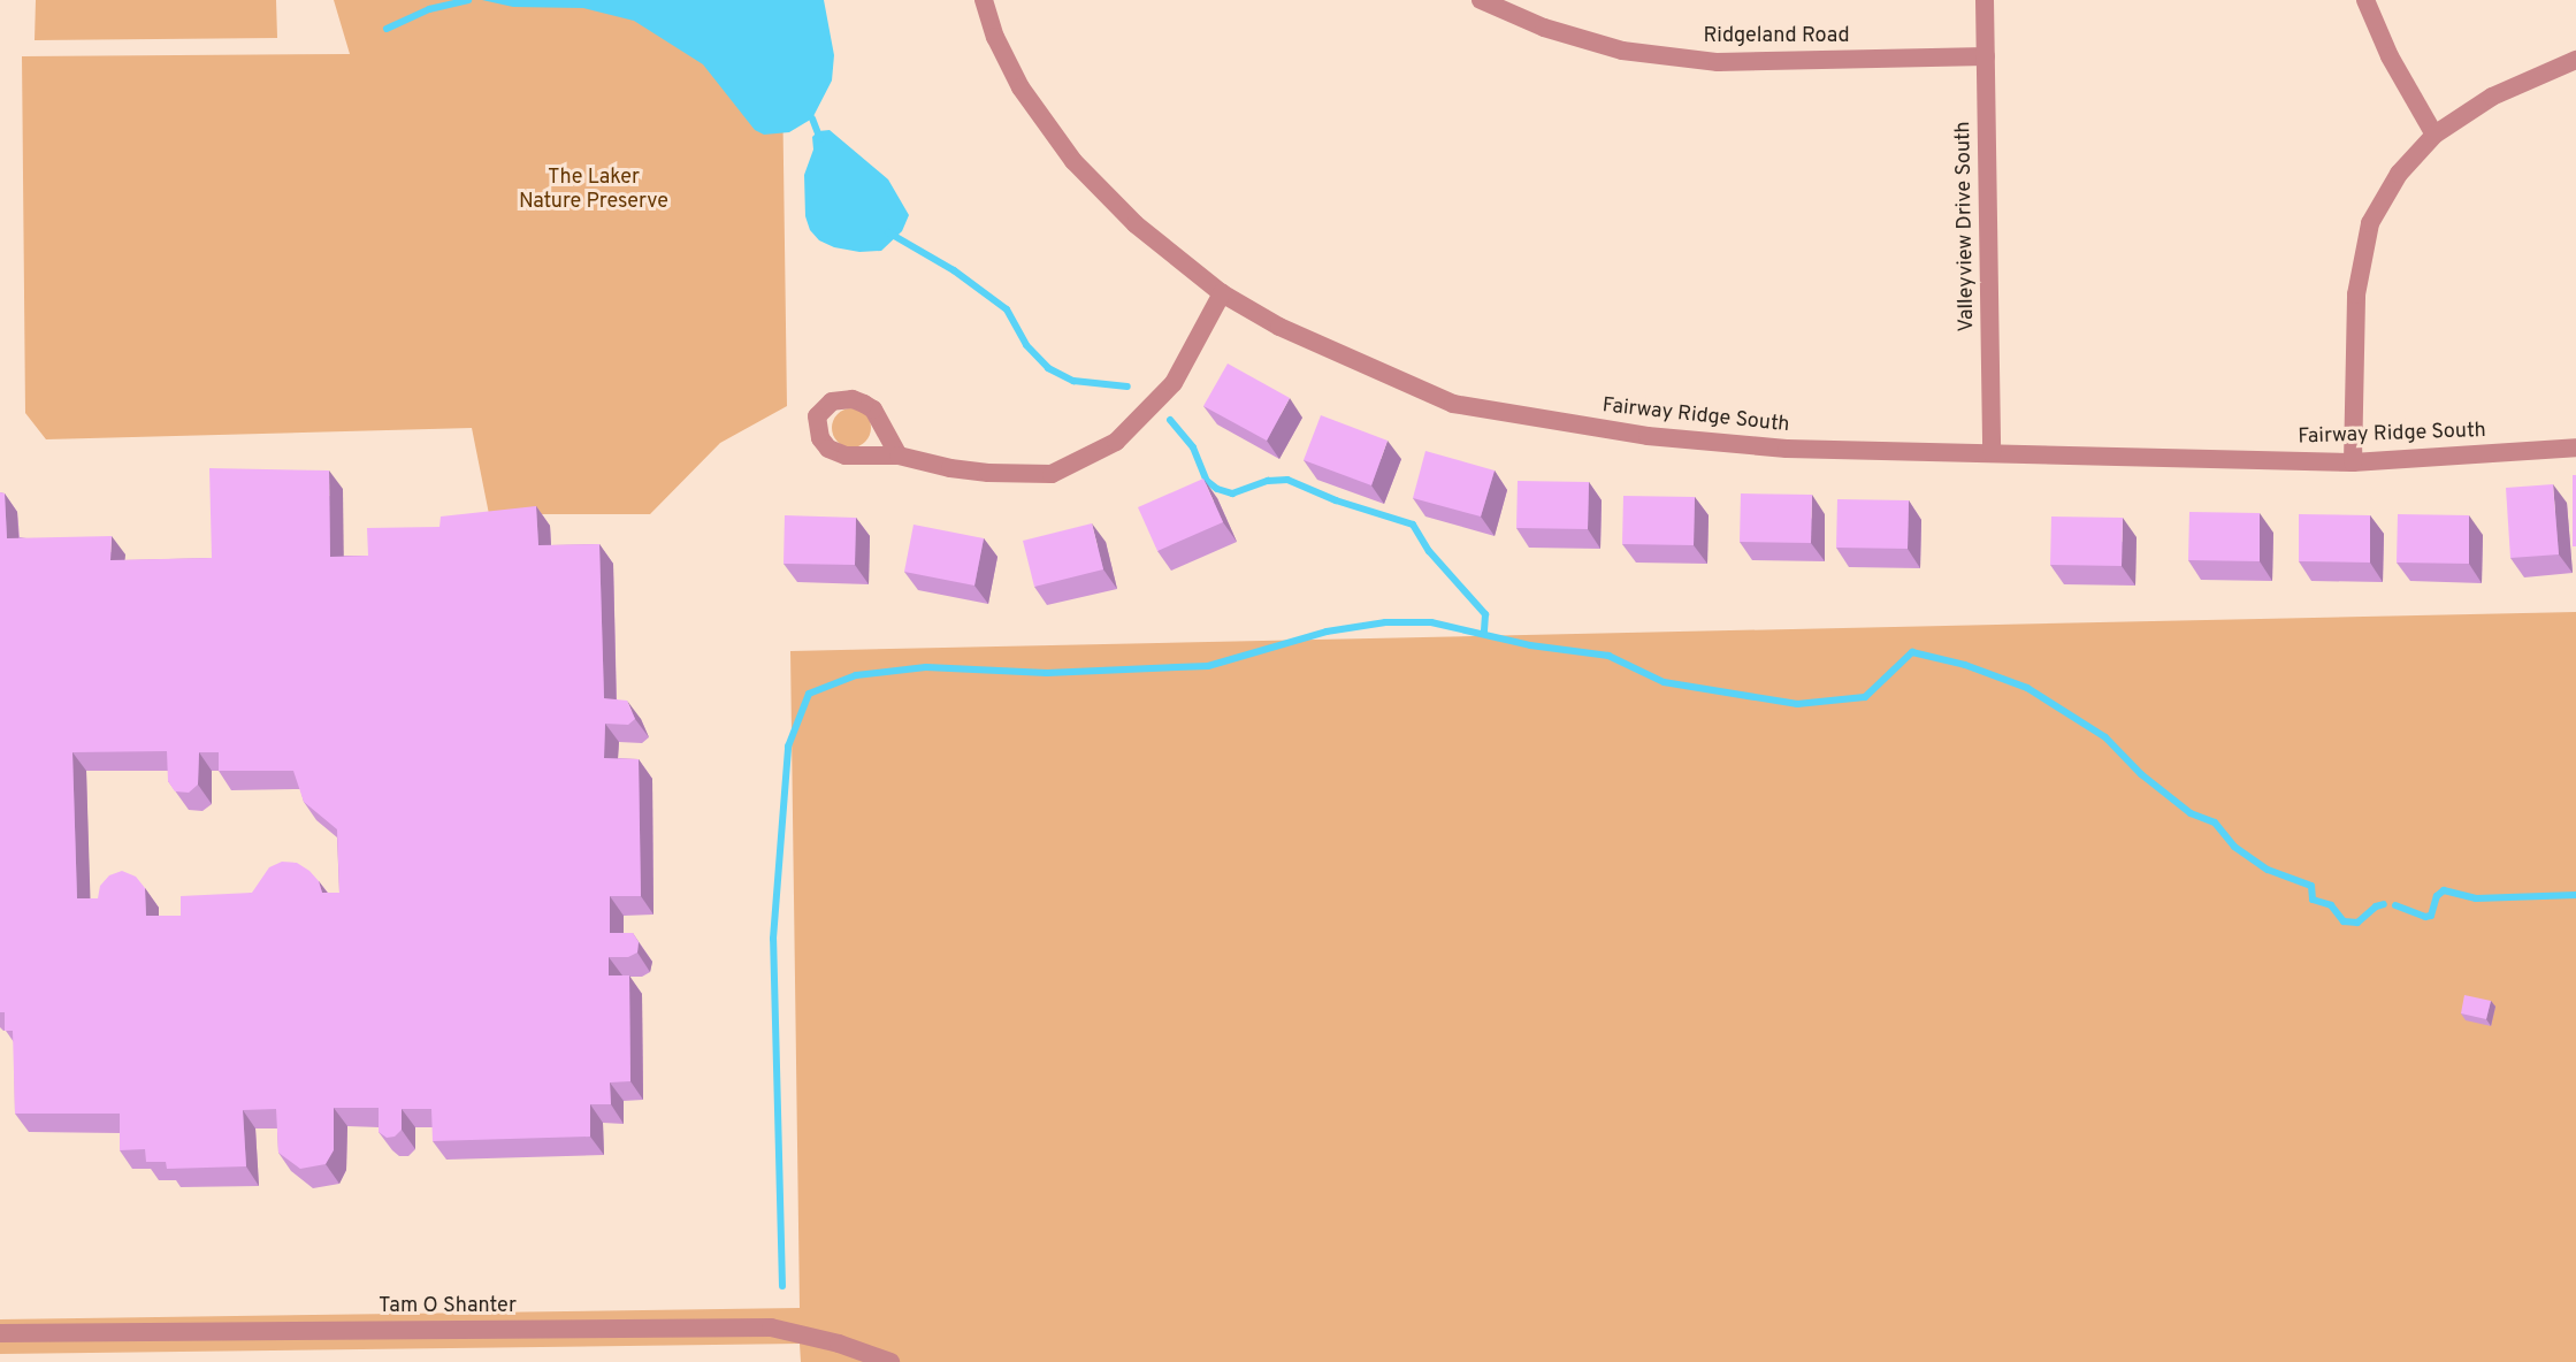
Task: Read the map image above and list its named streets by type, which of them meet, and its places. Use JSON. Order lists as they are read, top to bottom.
{
  "streets": {
    "street": [
      "Ridgeland Road",
      "Valleyview Drive South",
      "Fairway Ridge South",
      "Tam O Shanter"
    ]
  },
  "crossings": [
    ["Ridgeland Road", "Valleyview Drive South"],
    ["Valleyview Drive South", "Fairway Ridge South"]
  ],
  "parks": ["The Laker Nature Preserve"]
}
